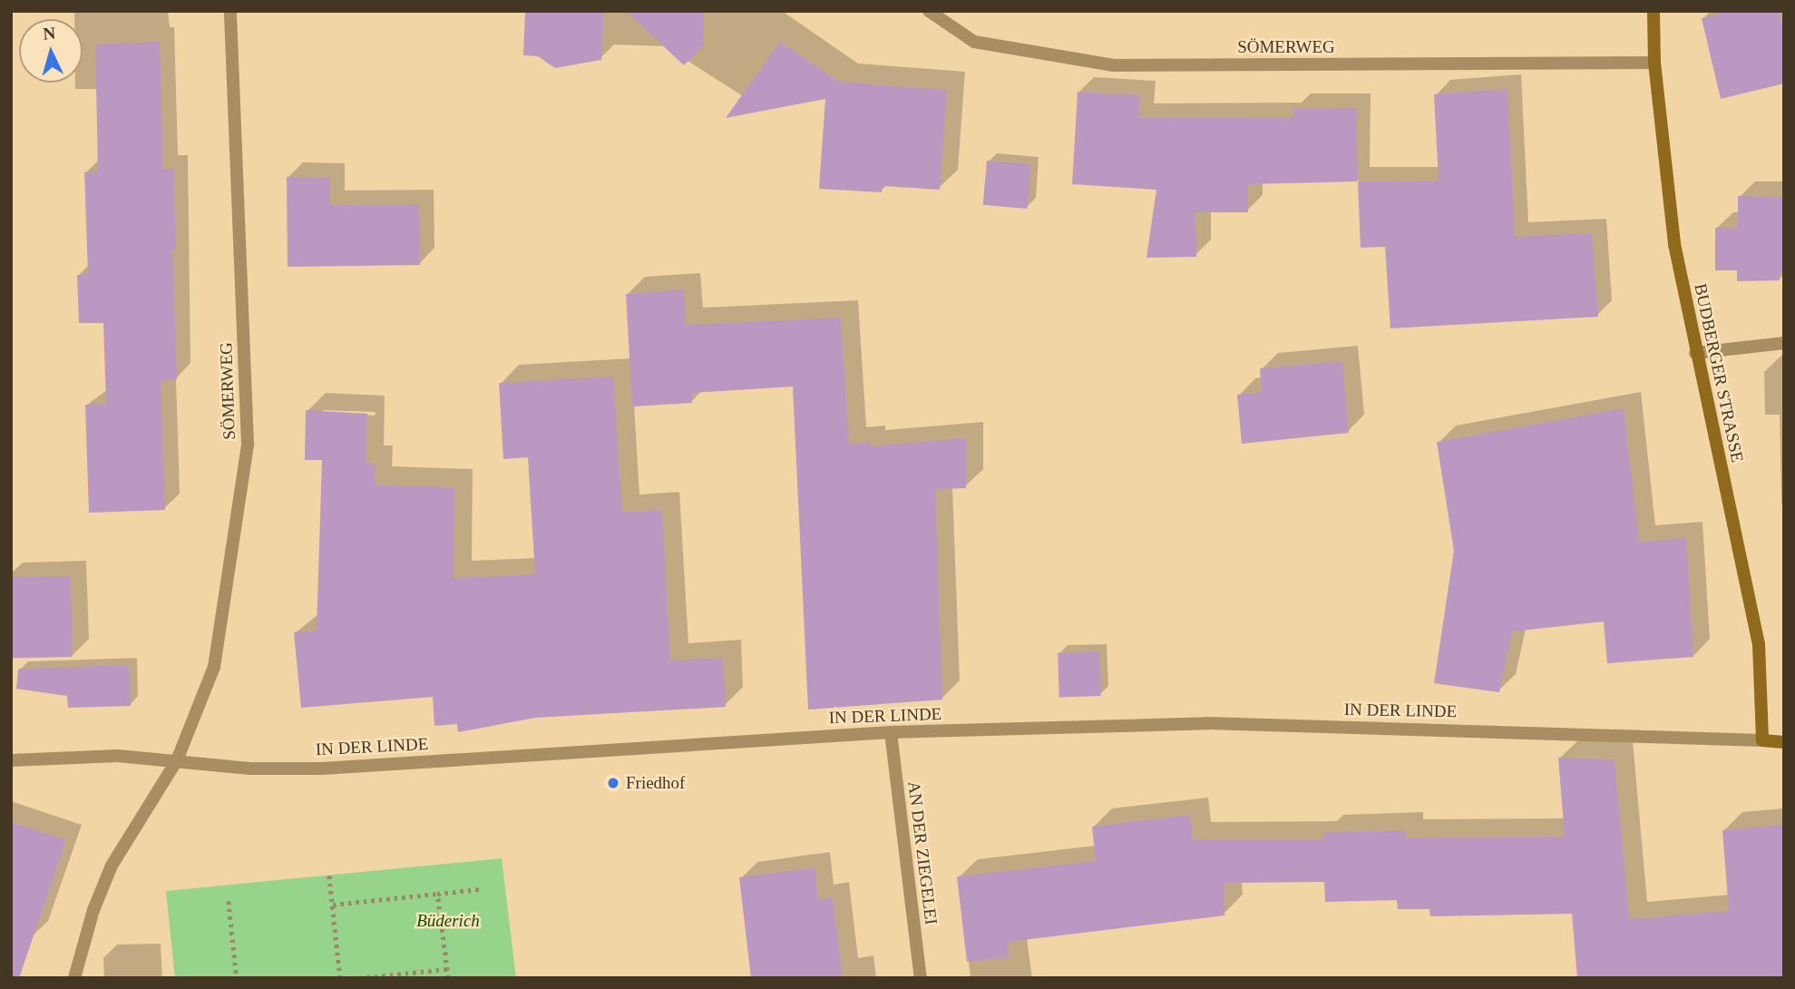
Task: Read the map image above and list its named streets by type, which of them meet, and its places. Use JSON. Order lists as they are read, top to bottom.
{
  "streets": {
    "street": [
      "SÖMERWEG",
      "BUDBERGER STRASSE",
      "IN DER LINDE",
      "AN DER ZIEGELEI"
    ]
  },
  "crossings": [
    ["SÖMERWEG", "BUDBERGER STRASSE"],
    ["SÖMERWEG", "IN DER LINDE"],
    ["BUDBERGER STRASSE", "IN DER LINDE"],
    ["IN DER LINDE", "AN DER ZIEGELEI"]
  ],
  "parks": ["Büderich"],
  "places": ["Friedhof"],
  "north": "top"
}
